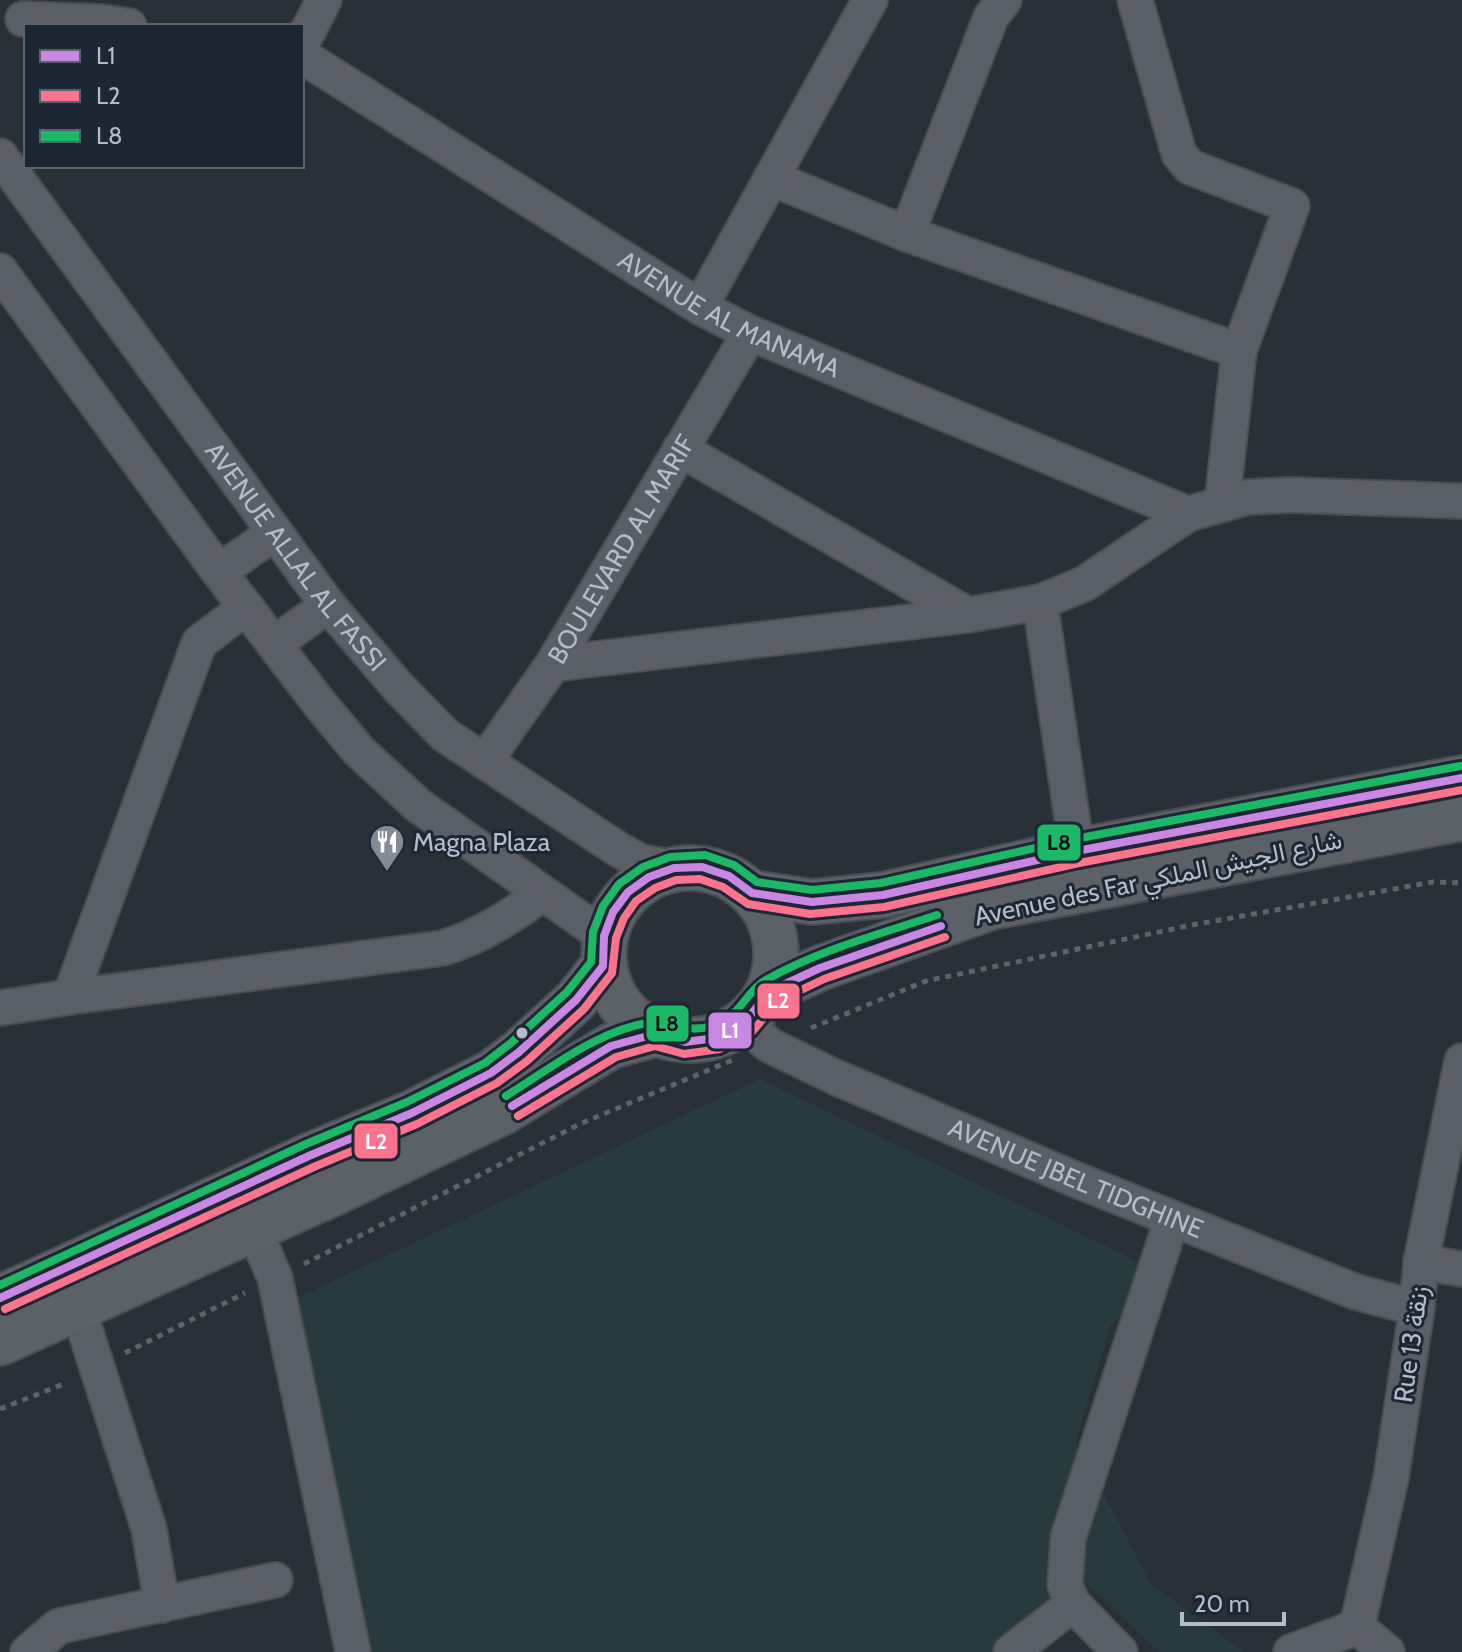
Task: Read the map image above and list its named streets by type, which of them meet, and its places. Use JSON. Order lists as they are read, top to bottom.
{
  "streets": {
    "main road": ["Avenue des Far شارع الجيش الملكي"],
    "street": [
      "AVENUE AL MANAMA",
      "BOULEVARD AL MARIF",
      "AVENUE ALLAL AL FASSI",
      "AVENUE JBEL TIDGHINE",
      "Rue 13 زنقة"
    ]
  },
  "crossings": [
    ["AVENUE AL MANAMA", "BOULEVARD AL MARIF"],
    ["BOULEVARD AL MARIF", "AVENUE ALLAL AL FASSI"],
    ["AVENUE ALLAL AL FASSI", "Avenue des Far شارع الجيش الملكي"],
    ["AVENUE ALLAL AL FASSI", "AVENUE JBEL TIDGHINE"],
    ["Avenue des Far شارع الجيش الملكي", "AVENUE JBEL TIDGHINE"],
    ["AVENUE JBEL TIDGHINE", "Rue 13 زنقة"]
  ],
  "places": {
    "restaurant": ["Magna Plaza"]
  },
  "lines": ["transit line L8", "transit line L1", "transit line L2"],
  "legend": ["L1", "L2", "L8"],
  "scale_bar": "20 m"
}
